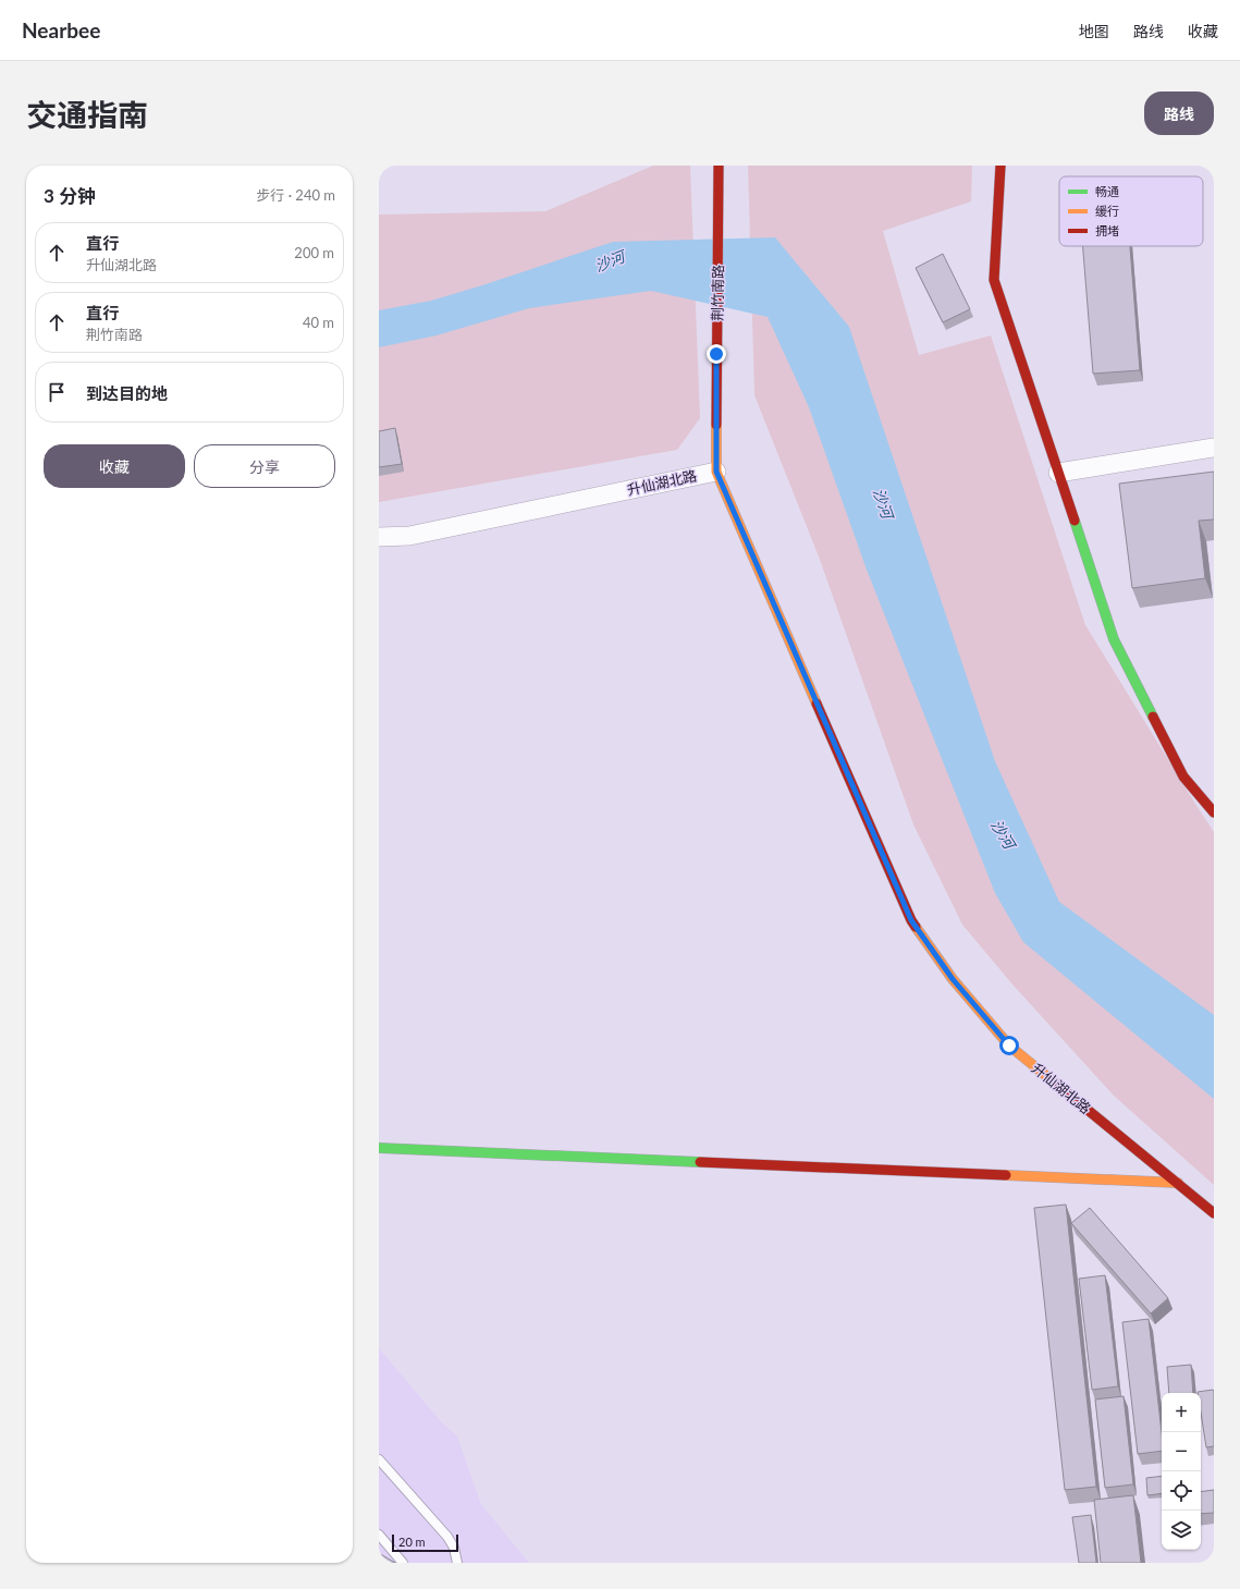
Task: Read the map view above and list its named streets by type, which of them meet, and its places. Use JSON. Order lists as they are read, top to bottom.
{
  "streets": {
    "street": ["荆竹南路", "升仙湖北路"]
  },
  "crossings": [
    ["荆竹南路", "升仙湖北路"]
  ],
  "water": ["沙河"],
  "legend": ["畅通", "缓行", "拥堵"],
  "scale_bar": "20 m",
  "page": {
    "header": "Nearbee",
    "nav": ["地图", "路线", "收藏"],
    "title": "交通指南",
    "buttons": [
      "路线",
      ["收藏", "分享"]
    ],
    "heading": ["3 分钟", "步行 · 240 m"],
    "list": [
      ["直行", "升仙湖北路", "200 m"],
      ["直行", "荆竹南路", "40 m"],
      "到达目的地"
    ],
    "map_buttons": ["+", "−"],
    "scale": "20 m"
  }
}
